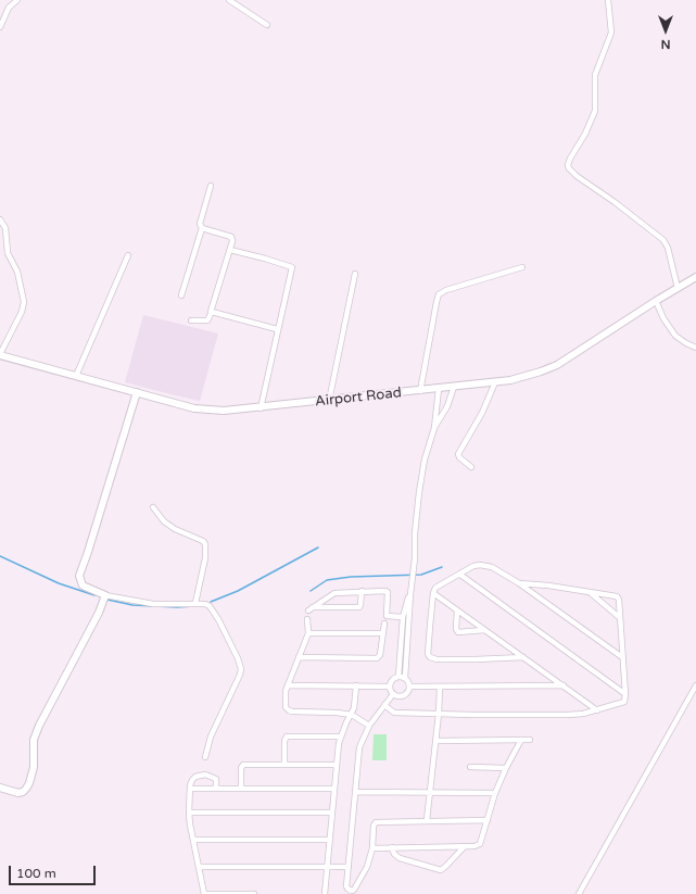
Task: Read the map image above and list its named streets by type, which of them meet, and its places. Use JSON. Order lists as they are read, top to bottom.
{
  "streets": {
    "main road": ["Airport Road"]
  },
  "scale_bar": "100 m",
  "north": "bottom"
}
